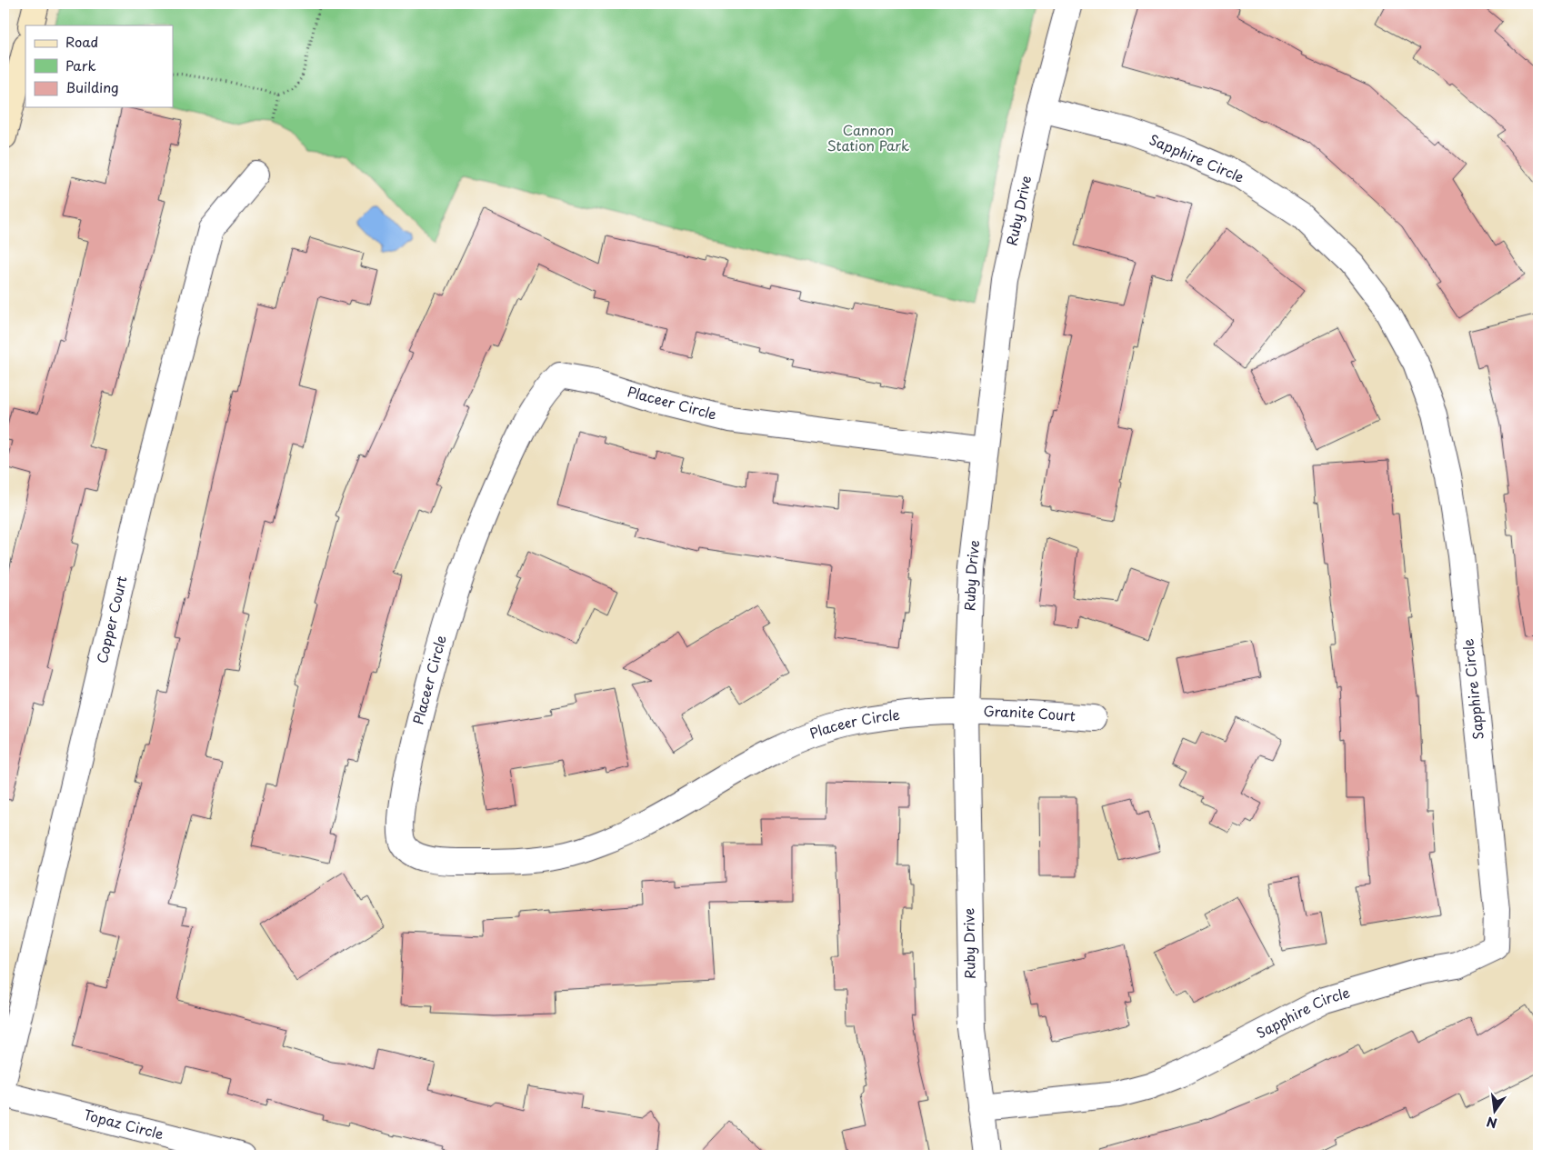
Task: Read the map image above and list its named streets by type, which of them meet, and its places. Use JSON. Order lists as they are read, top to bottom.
{
  "streets": {
    "street": [
      "Sapphire Circle",
      "Ruby Drive",
      "Placeer Circle",
      "Copper Court",
      "Granite Court",
      "Topaz Circle"
    ]
  },
  "crossings": [
    ["Sapphire Circle", "Ruby Drive"],
    ["Ruby Drive", "Placeer Circle"],
    ["Ruby Drive", "Granite Court"],
    ["Placeer Circle", "Granite Court"]
  ],
  "parks": ["Cannon Station Park"],
  "legend": ["Road", "Park", "Building"],
  "north": "bottom"
}
